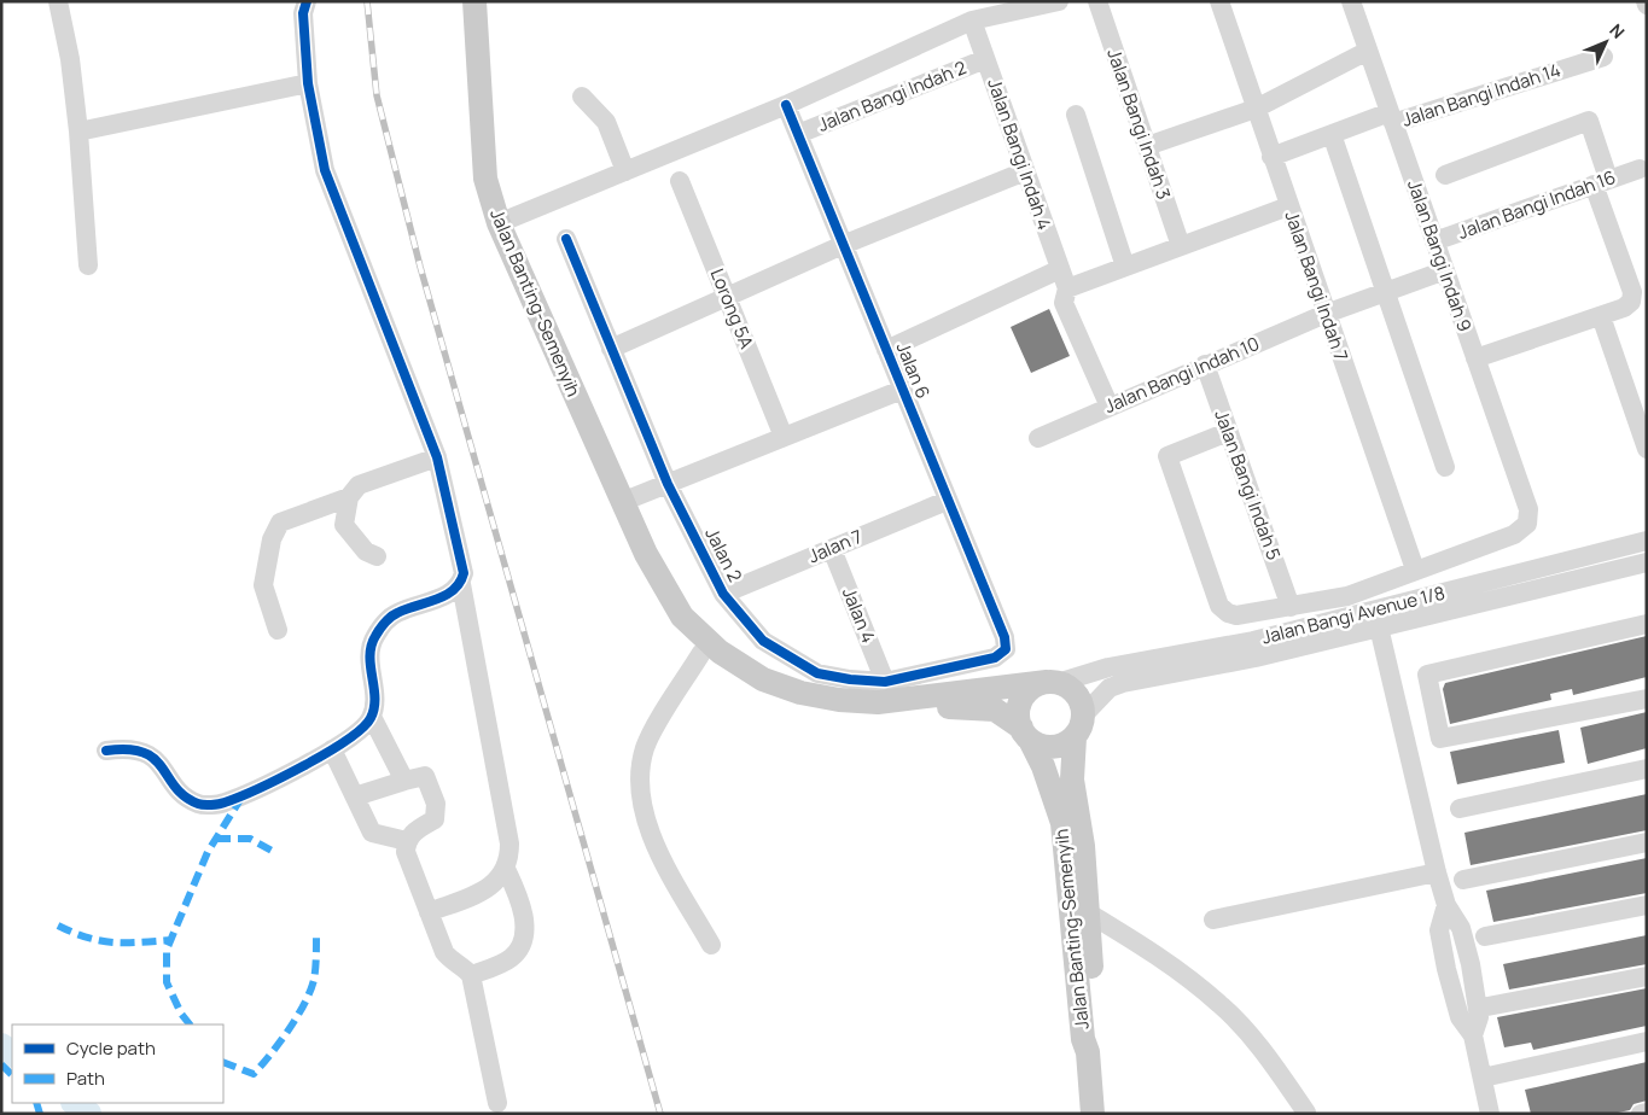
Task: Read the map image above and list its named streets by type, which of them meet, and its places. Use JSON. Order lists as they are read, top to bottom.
{
  "streets": {
    "main road": ["Jalan Banting-Semenyih"],
    "street": [
      "Jalan Bangi Indah 14",
      "Jalan Bangi Indah 2",
      "Jalan Bangi Indah 3",
      "Jalan Bangi Indah 4",
      "Jalan Bangi Indah 16",
      "Jalan Bangi Indah 9",
      "Jalan Bangi Indah 7",
      "Lorong 5A",
      "Jalan 6",
      "Jalan Bangi Indah 10",
      "Jalan Bangi Indah 5",
      "Jalan 7",
      "Jalan 2",
      "Jalan 4",
      "Jalan Bangi Avenue 1/8"
    ]
  },
  "crossings": [
    ["Jalan Bangi Indah 14", "Jalan Bangi Indah 9"],
    ["Jalan Bangi Indah 14", "Jalan Bangi Indah 7"],
    ["Jalan Bangi Indah 2", "Jalan Bangi Indah 4"],
    ["Jalan Bangi Indah 2", "Jalan 6"],
    ["Jalan Bangi Indah 4", "Jalan Bangi Indah 10"],
    ["Jalan Bangi Indah 16", "Jalan Bangi Indah 9"],
    ["Jalan Bangi Indah 9", "Jalan Bangi Indah 7"],
    ["Jalan Bangi Indah 9", "Jalan Bangi Indah 10"],
    ["Jalan Bangi Indah 7", "Jalan Bangi Indah 10"],
    ["Jalan Banting-Semenyih", "Jalan Bangi Avenue 1/8"],
    ["Jalan 6", "Jalan 7"],
    ["Jalan 6", "Jalan 2"],
    ["Jalan Bangi Indah 10", "Jalan Bangi Indah 5"],
    ["Jalan 7", "Jalan 2"],
    ["Jalan 7", "Jalan 4"],
    ["Jalan 2", "Jalan 4"]
  ],
  "legend": ["Cycle path", "Path"],
  "north": "top right"
}
